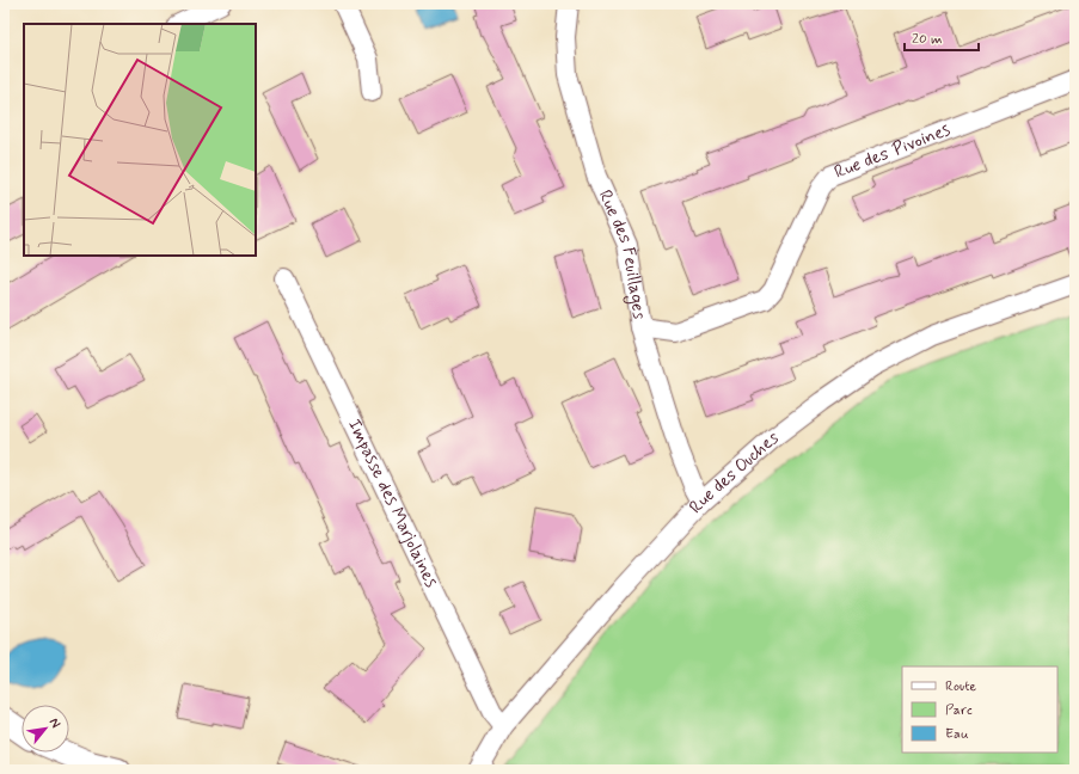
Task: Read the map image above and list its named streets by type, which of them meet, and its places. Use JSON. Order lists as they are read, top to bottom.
{
  "streets": {
    "street": [
      "Rue des Pivoines",
      "Rue des Feuillages",
      "Rue des Ouches",
      "Impasse des Marjolaines"
    ]
  },
  "crossings": [
    ["Rue des Pivoines", "Rue des Feuillages"],
    ["Rue des Feuillages", "Rue des Ouches"],
    ["Rue des Ouches", "Impasse des Marjolaines"]
  ],
  "legend": ["Route", "Parc", "Eau"],
  "scale_bar": "20 m",
  "north": "top right"
}
